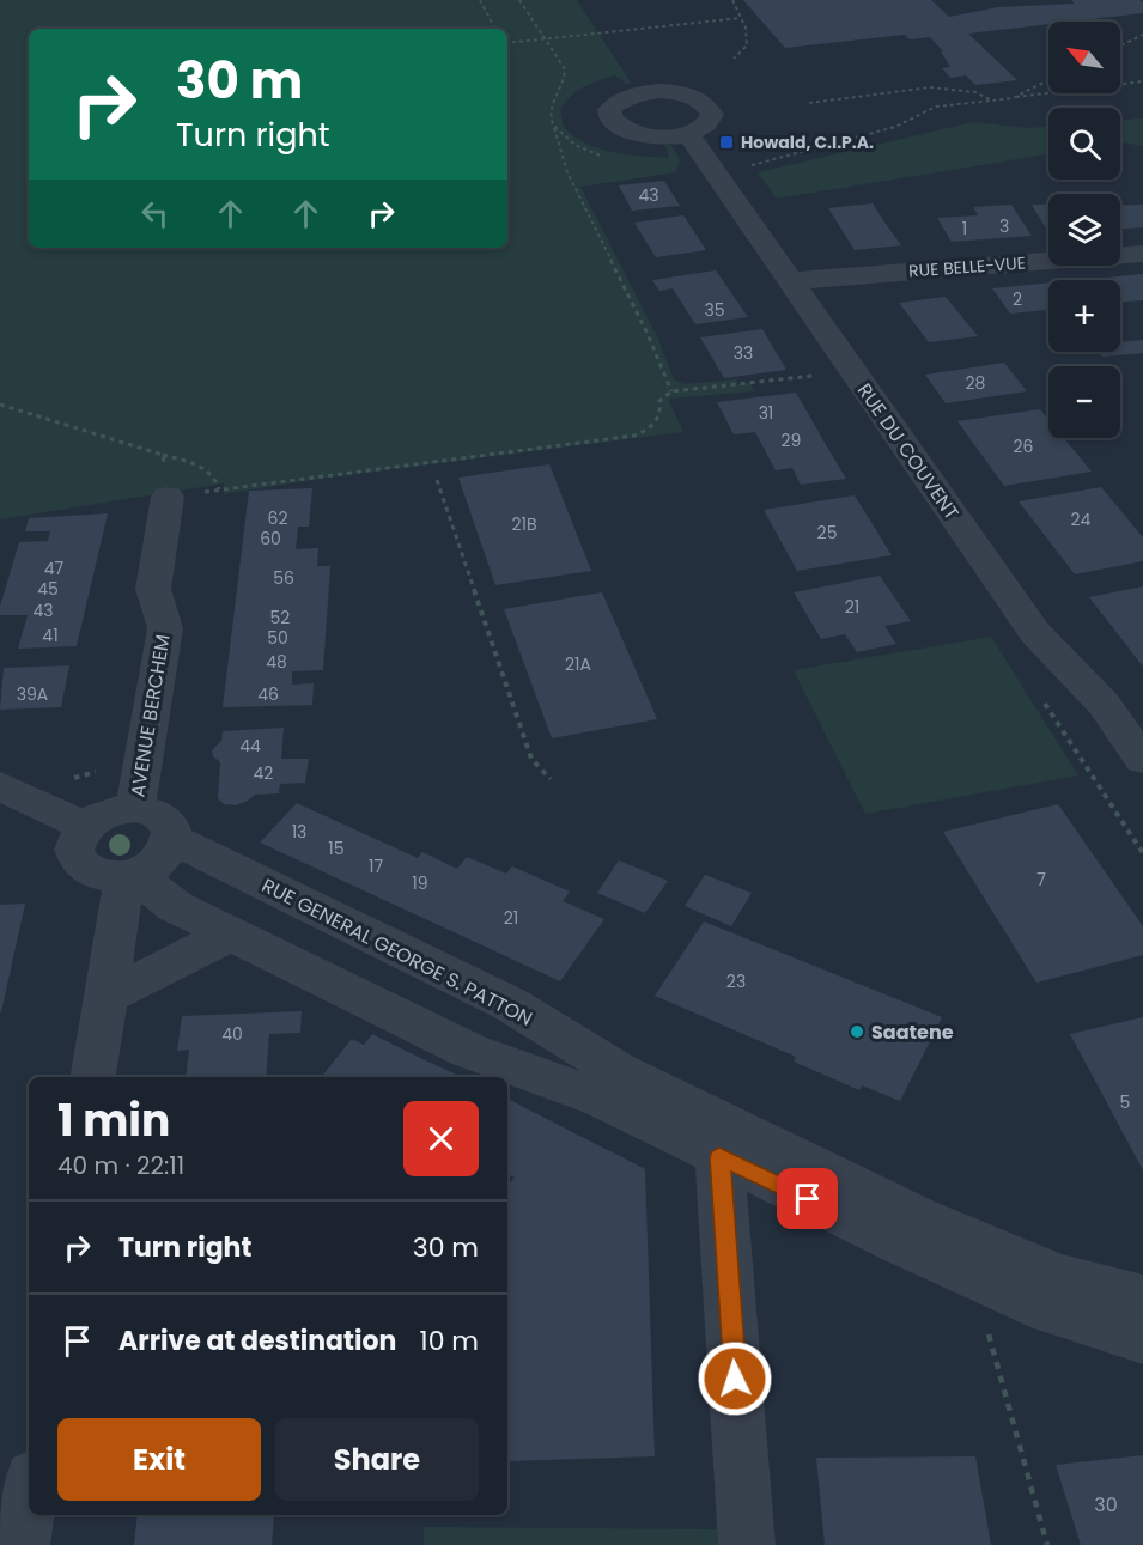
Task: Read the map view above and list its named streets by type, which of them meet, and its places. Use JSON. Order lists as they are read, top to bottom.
{
  "streets": {
    "street": [
      "RUE BELLE-VUE",
      "RUE DU COUVENT",
      "AVENUE BERCHEM",
      "RUE GENERAL GEORGE S. PATTON"
    ]
  },
  "crossings": [
    ["RUE BELLE-VUE", "RUE DU COUVENT"],
    ["AVENUE BERCHEM", "RUE GENERAL GEORGE S. PATTON"]
  ],
  "places": {
    "transit": ["Howald, C.I.P.A."],
    "other": ["Saatene"]
  },
  "house_numbers": [
    "43",
    "3",
    "1",
    "2",
    "35",
    "33",
    "28",
    "31",
    "29",
    "26",
    "62",
    "24",
    "21B",
    "25",
    "60",
    "47",
    "56",
    "45",
    "21",
    "43",
    "52",
    "41",
    "50",
    "48",
    "21A",
    "39A",
    "46",
    "44",
    "42",
    "13",
    "15",
    "17",
    "7",
    "19",
    "21",
    "23",
    "40",
    "5",
    "30"
  ],
  "north": "top left",
  "page": {
    "map_buttons": ["+", "−"],
    "turn": ["30 m", "Turn right"],
    "heading": ["1 min", "40 m · 22:11"],
    "list": [
      {
        "name": "Turn right",
        "value": "30 m"
      },
      {
        "name": "Arrive at destination",
        "value": "10 m"
      }
    ],
    "buttons": ["Exit", "Share"]
  }
}
